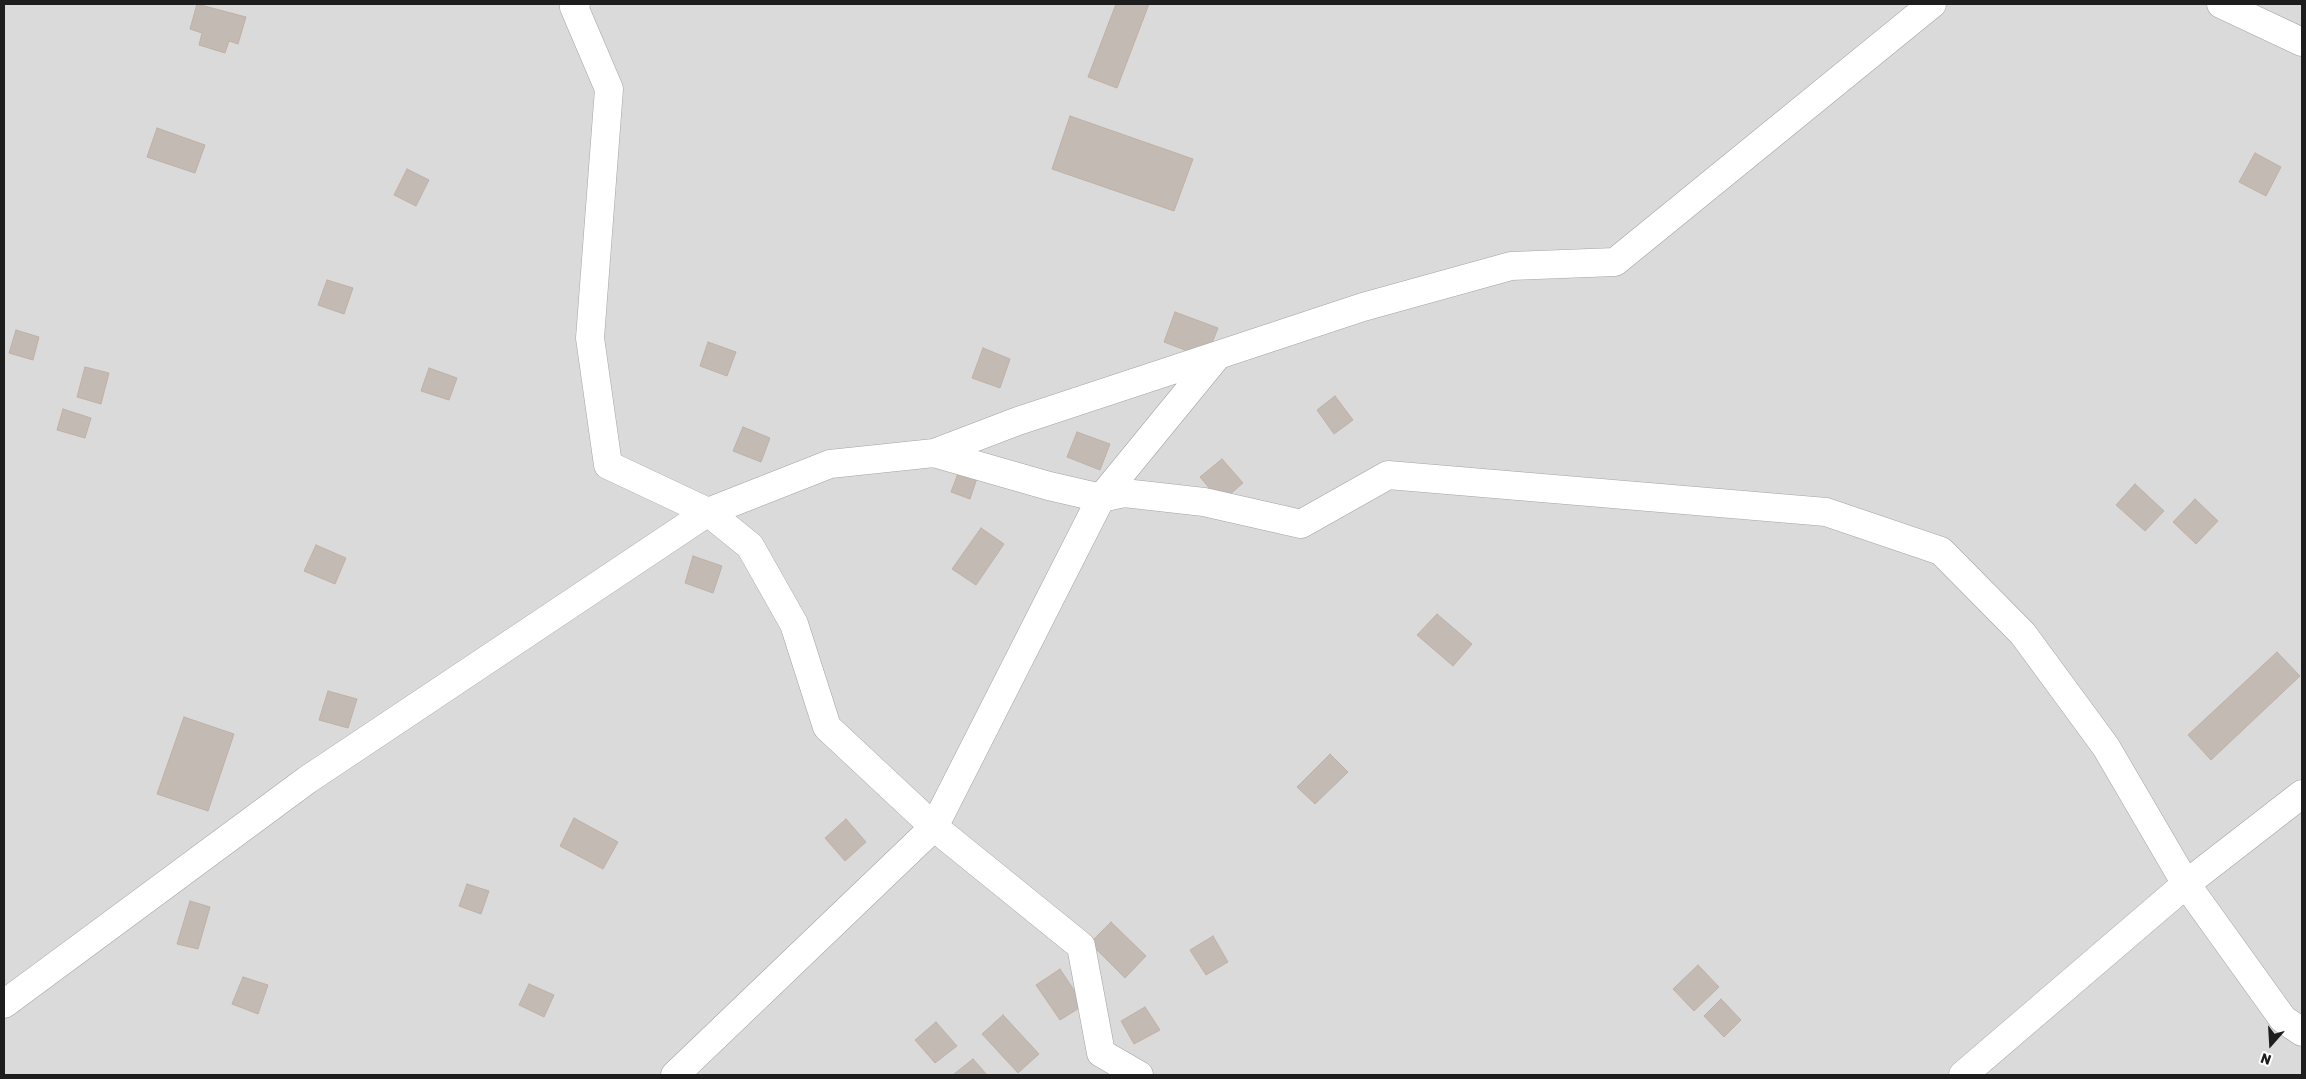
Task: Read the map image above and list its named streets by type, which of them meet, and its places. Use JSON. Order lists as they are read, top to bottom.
{
  "north": "bottom"
}
